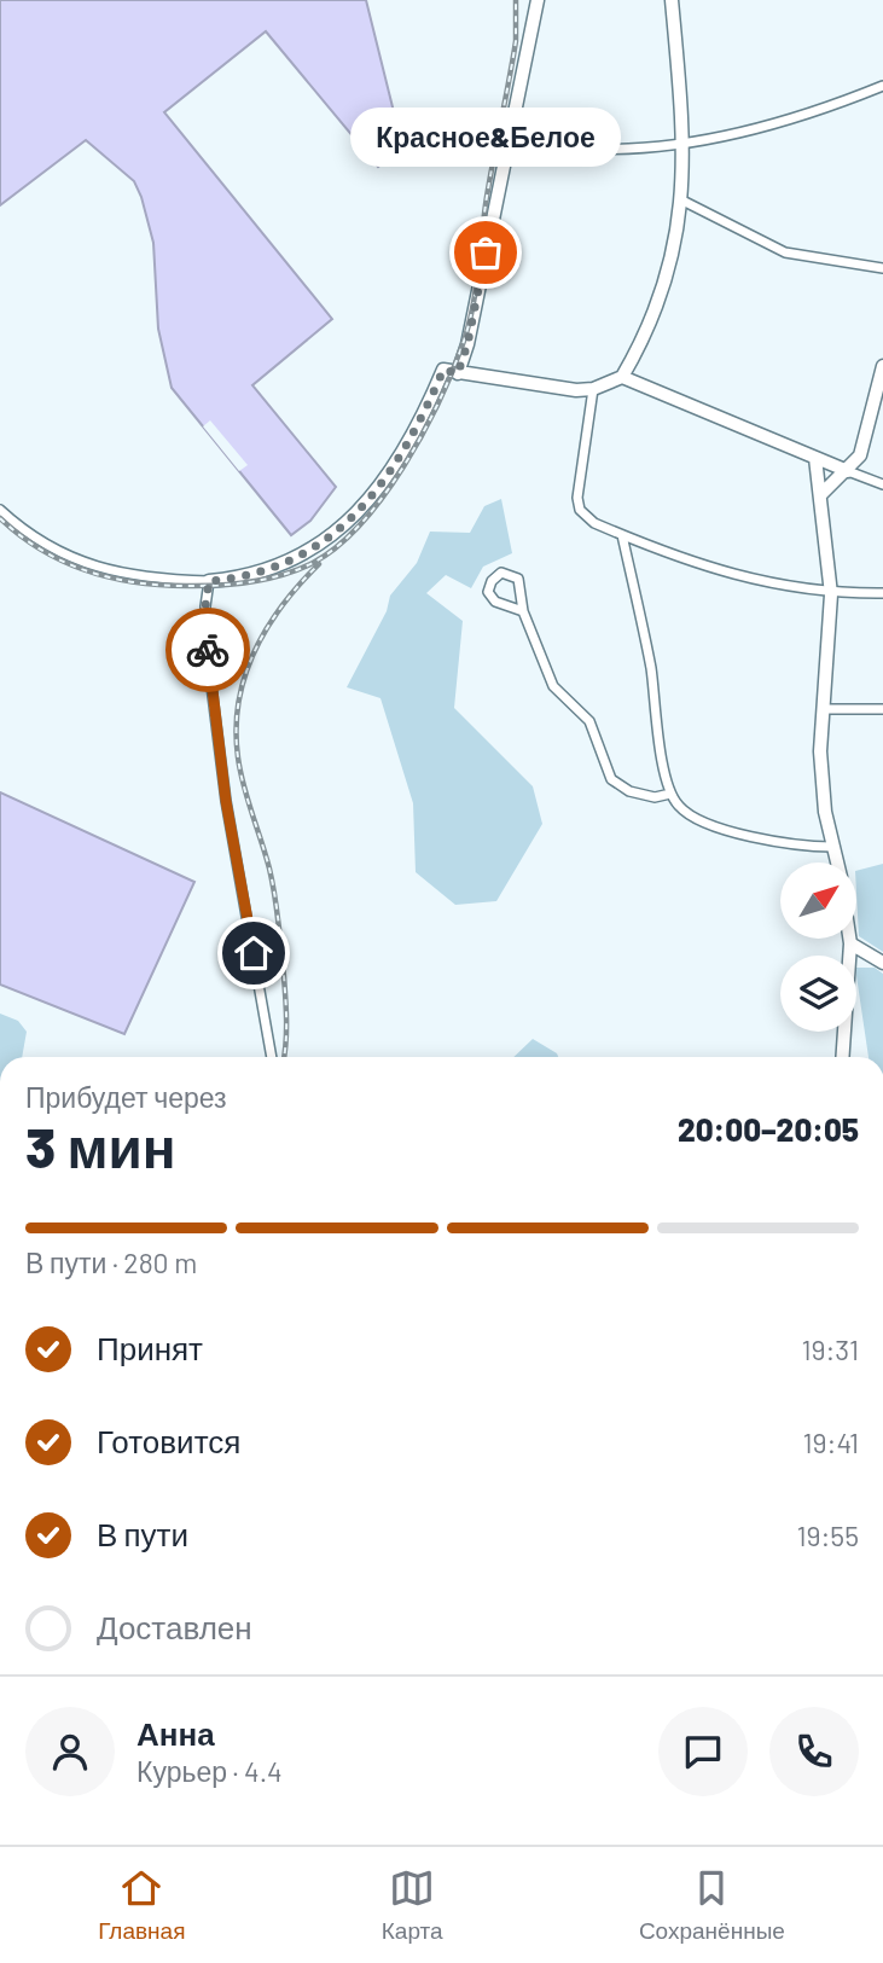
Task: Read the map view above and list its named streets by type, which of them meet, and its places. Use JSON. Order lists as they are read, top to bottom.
{
  "places": ["Красное&Белое"],
  "north": "top right",
  "page": {
    "bubble": "Красное&Белое",
    "heading": ["3 мин", "Прибудет через", "20:00–20:05"],
    "panel": ["Анна", "Курьер · 4.4"],
    "bar": "В пути · 280 m",
    "list": [
      ["Принят", "19:31"],
      ["Готовится", "19:41"],
      ["В пути", "19:55"],
      "Доставлен"
    ],
    "tabs": ["Главная", "Карта", "Сохранённые"]
  }
}
